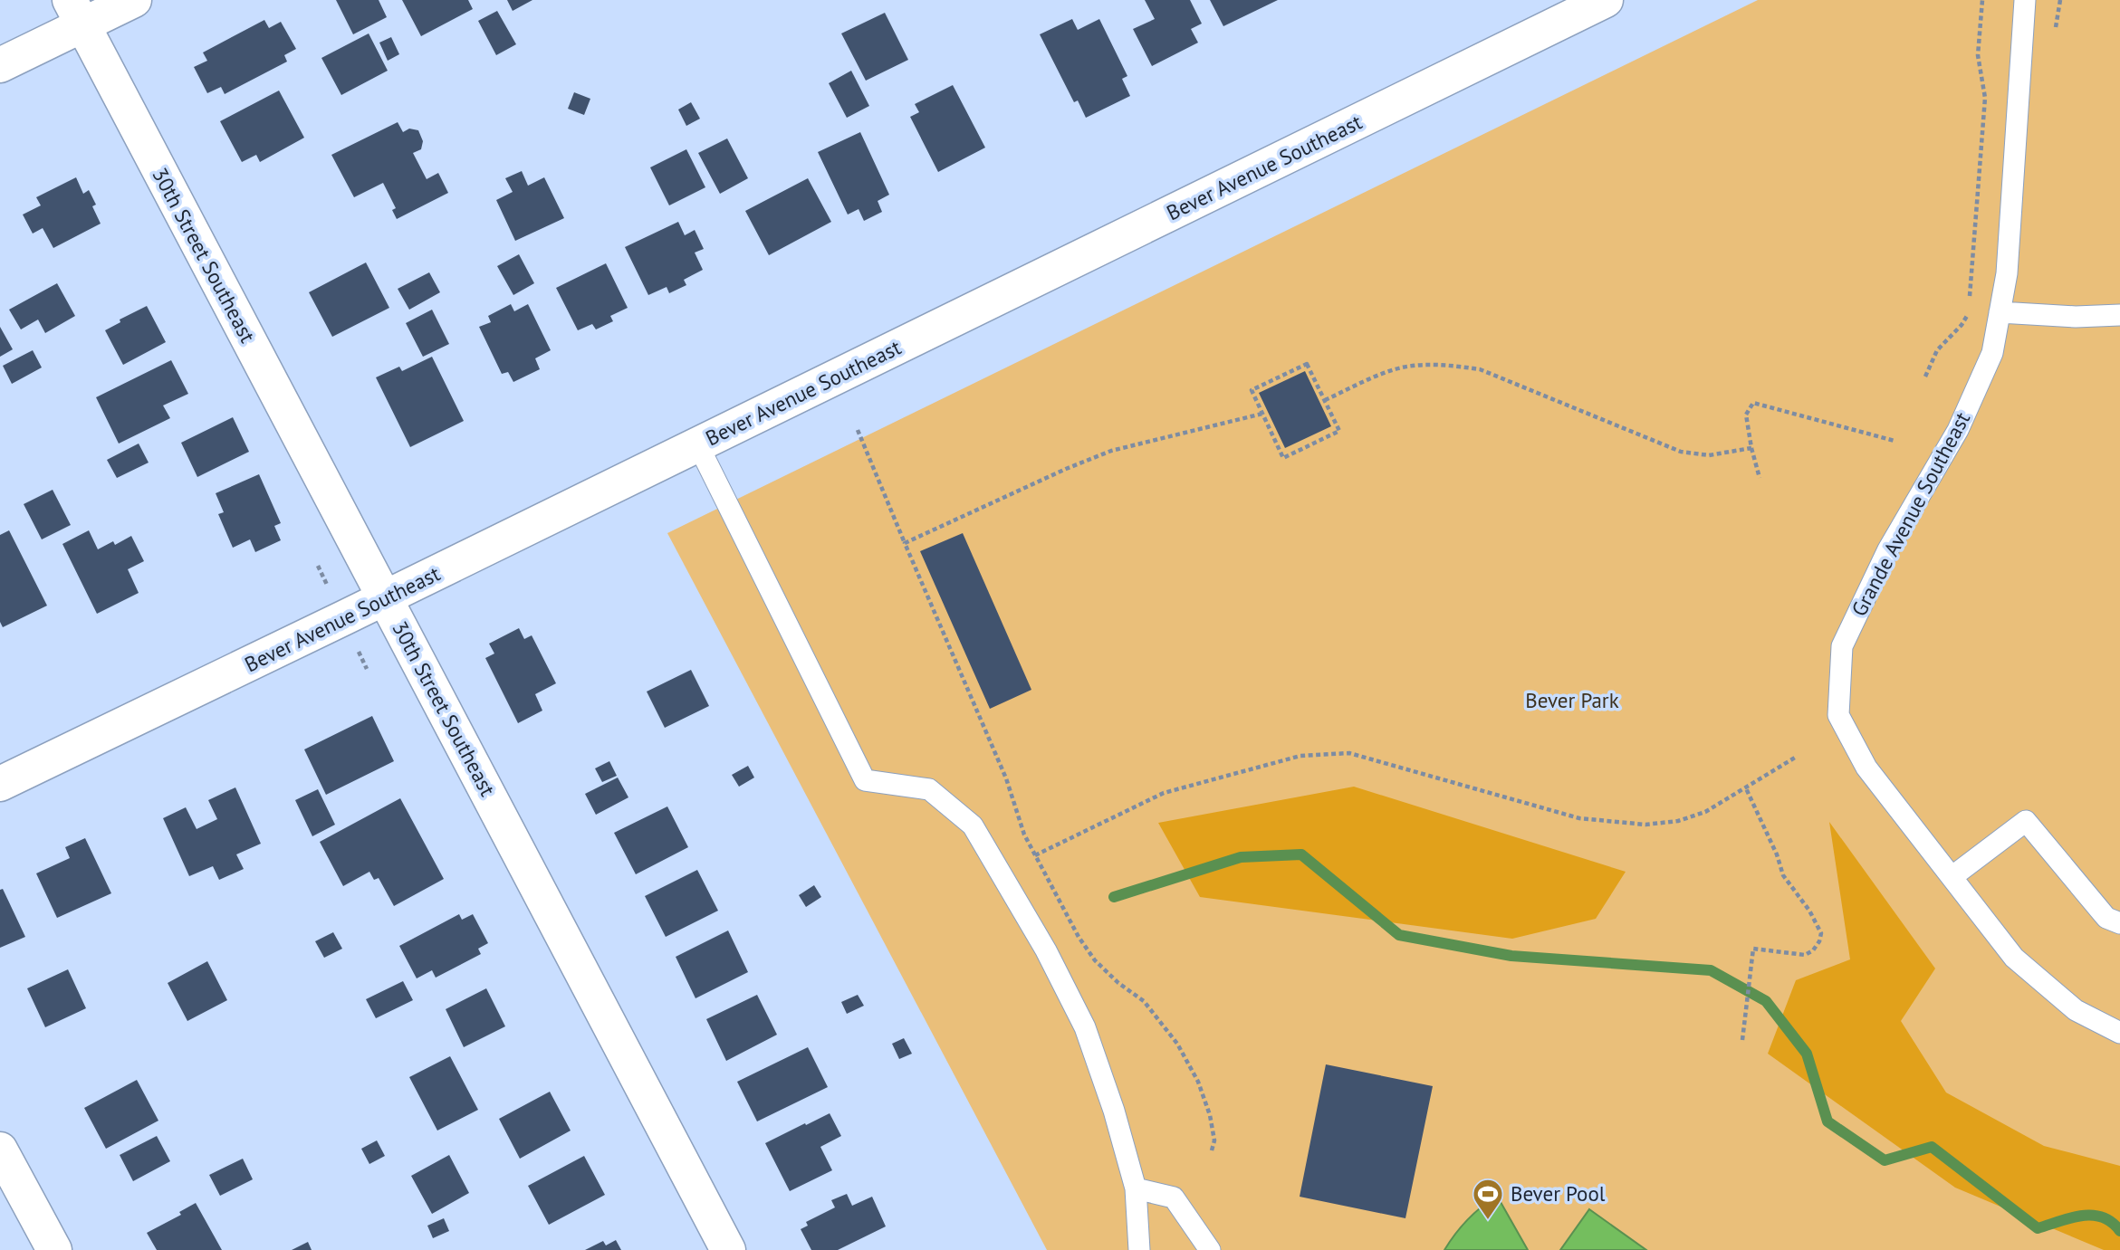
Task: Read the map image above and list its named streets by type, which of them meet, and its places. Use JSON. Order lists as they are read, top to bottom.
{
  "streets": {
    "street": ["Bever Avenue Southeast", "30th Street Southeast"],
    "lane": ["Grande Avenue Southeast"]
  },
  "crossings": [
    ["Bever Avenue Southeast", "30th Street Southeast"]
  ],
  "parks": ["Bever Park"],
  "places": {
    "sports": ["Bever Pool"]
  }
}
